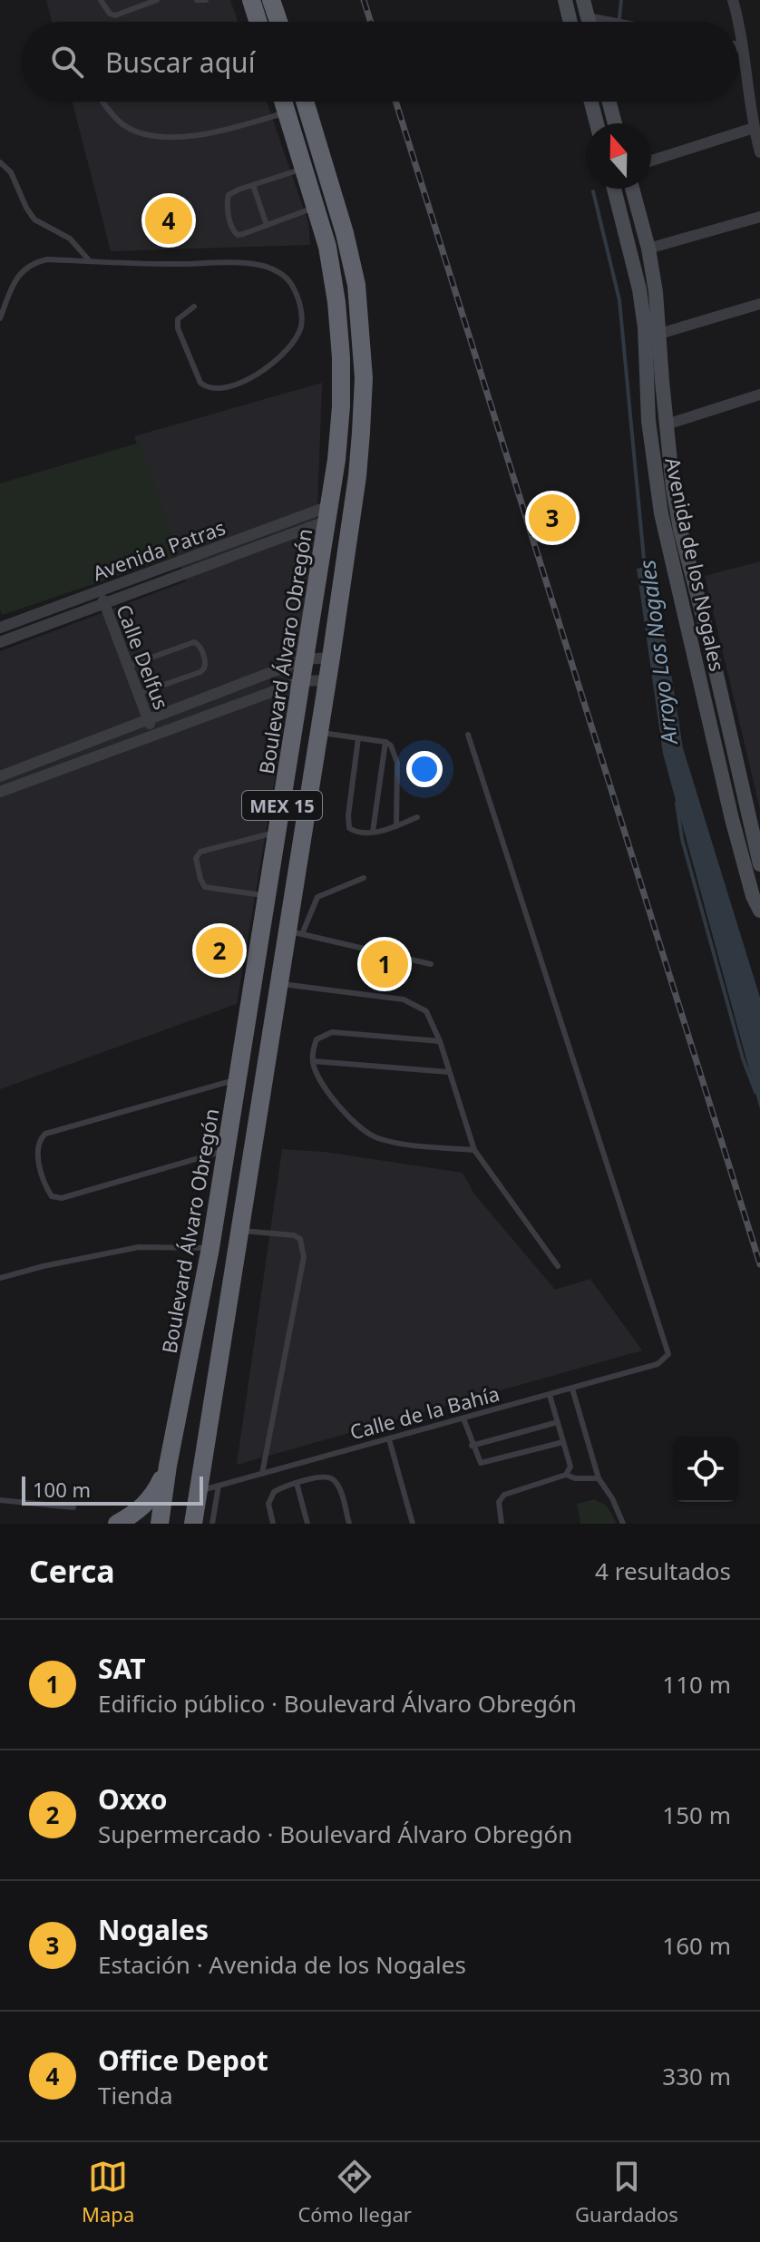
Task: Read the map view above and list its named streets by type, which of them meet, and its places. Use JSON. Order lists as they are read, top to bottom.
{
  "streets": {
    "highway": ["Boulevard Álvaro Obregón", "MEX 15"],
    "main road": ["Avenida de los Nogales"],
    "street": ["Avenida Patras", "Calle Delfus"],
    "lane": ["Calle de la Bahía"]
  },
  "crossings": [
    ["Avenida Patras", "Boulevard Álvaro Obregón"],
    ["Avenida Patras", "Calle Delfus"],
    ["MEX 15", "Calle de la Bahía"]
  ],
  "water": ["Arroyo Los Nogales"],
  "scale_bar": "100 m",
  "north": "top",
  "page": {
    "search": "Buscar aquí",
    "pins": [
      "4",
      "3",
      "2",
      "1"
    ],
    "scale": "100 m",
    "heading": ["Cerca", "4 resultados"],
    "list": [
      {
        "mark": "1",
        "name": "SAT",
        "note": "Edificio público · Boulevard Álvaro Obregón",
        "value": "110 m"
      },
      {
        "mark": "2",
        "name": "Oxxo",
        "note": "Supermercado · Boulevard Álvaro Obregón",
        "value": "150 m"
      },
      {
        "mark": "3",
        "name": "Nogales",
        "note": "Estación · Avenida de los Nogales",
        "value": "160 m"
      },
      {
        "mark": "4",
        "name": "Office Depot",
        "note": "Tienda",
        "value": "330 m"
      }
    ],
    "nav": ["Mapa", "Cómo llegar", "Guardados"]
  }
}
